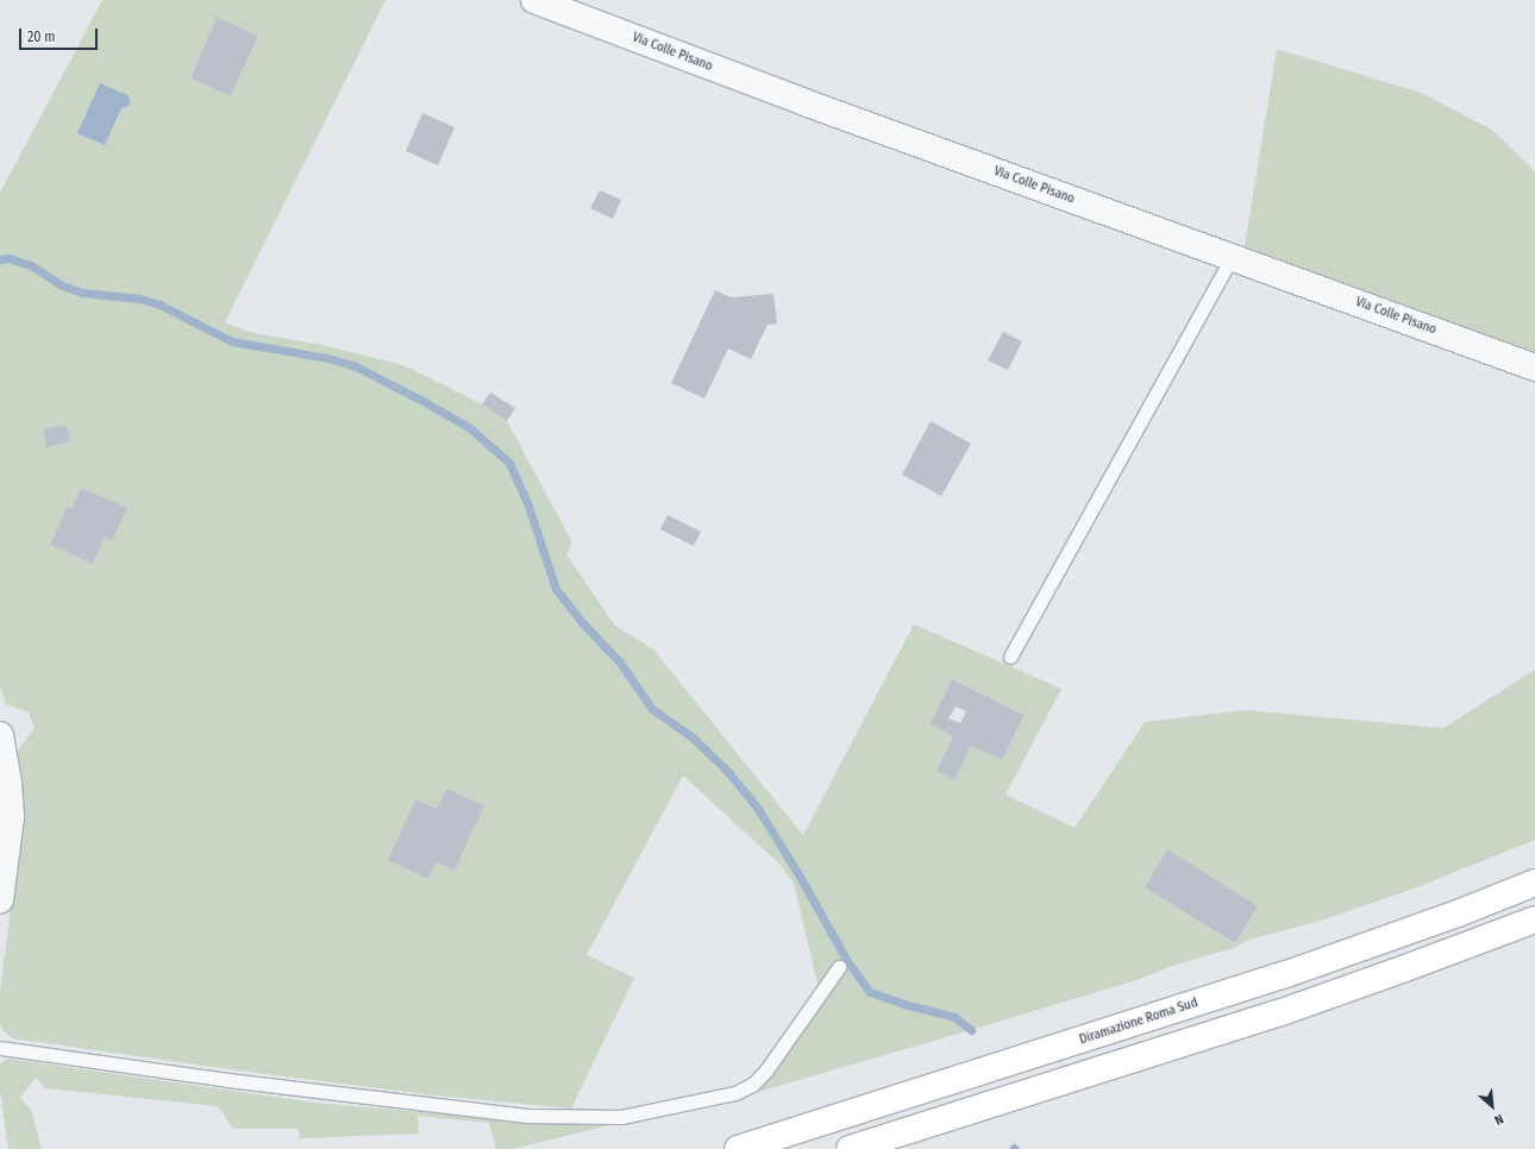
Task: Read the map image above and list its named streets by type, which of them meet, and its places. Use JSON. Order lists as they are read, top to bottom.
{
  "streets": {
    "highway": ["Diramazione Roma Sud"],
    "street": ["Via Colle Pisano"]
  },
  "scale_bar": "20 m",
  "north": "bottom right"
}
